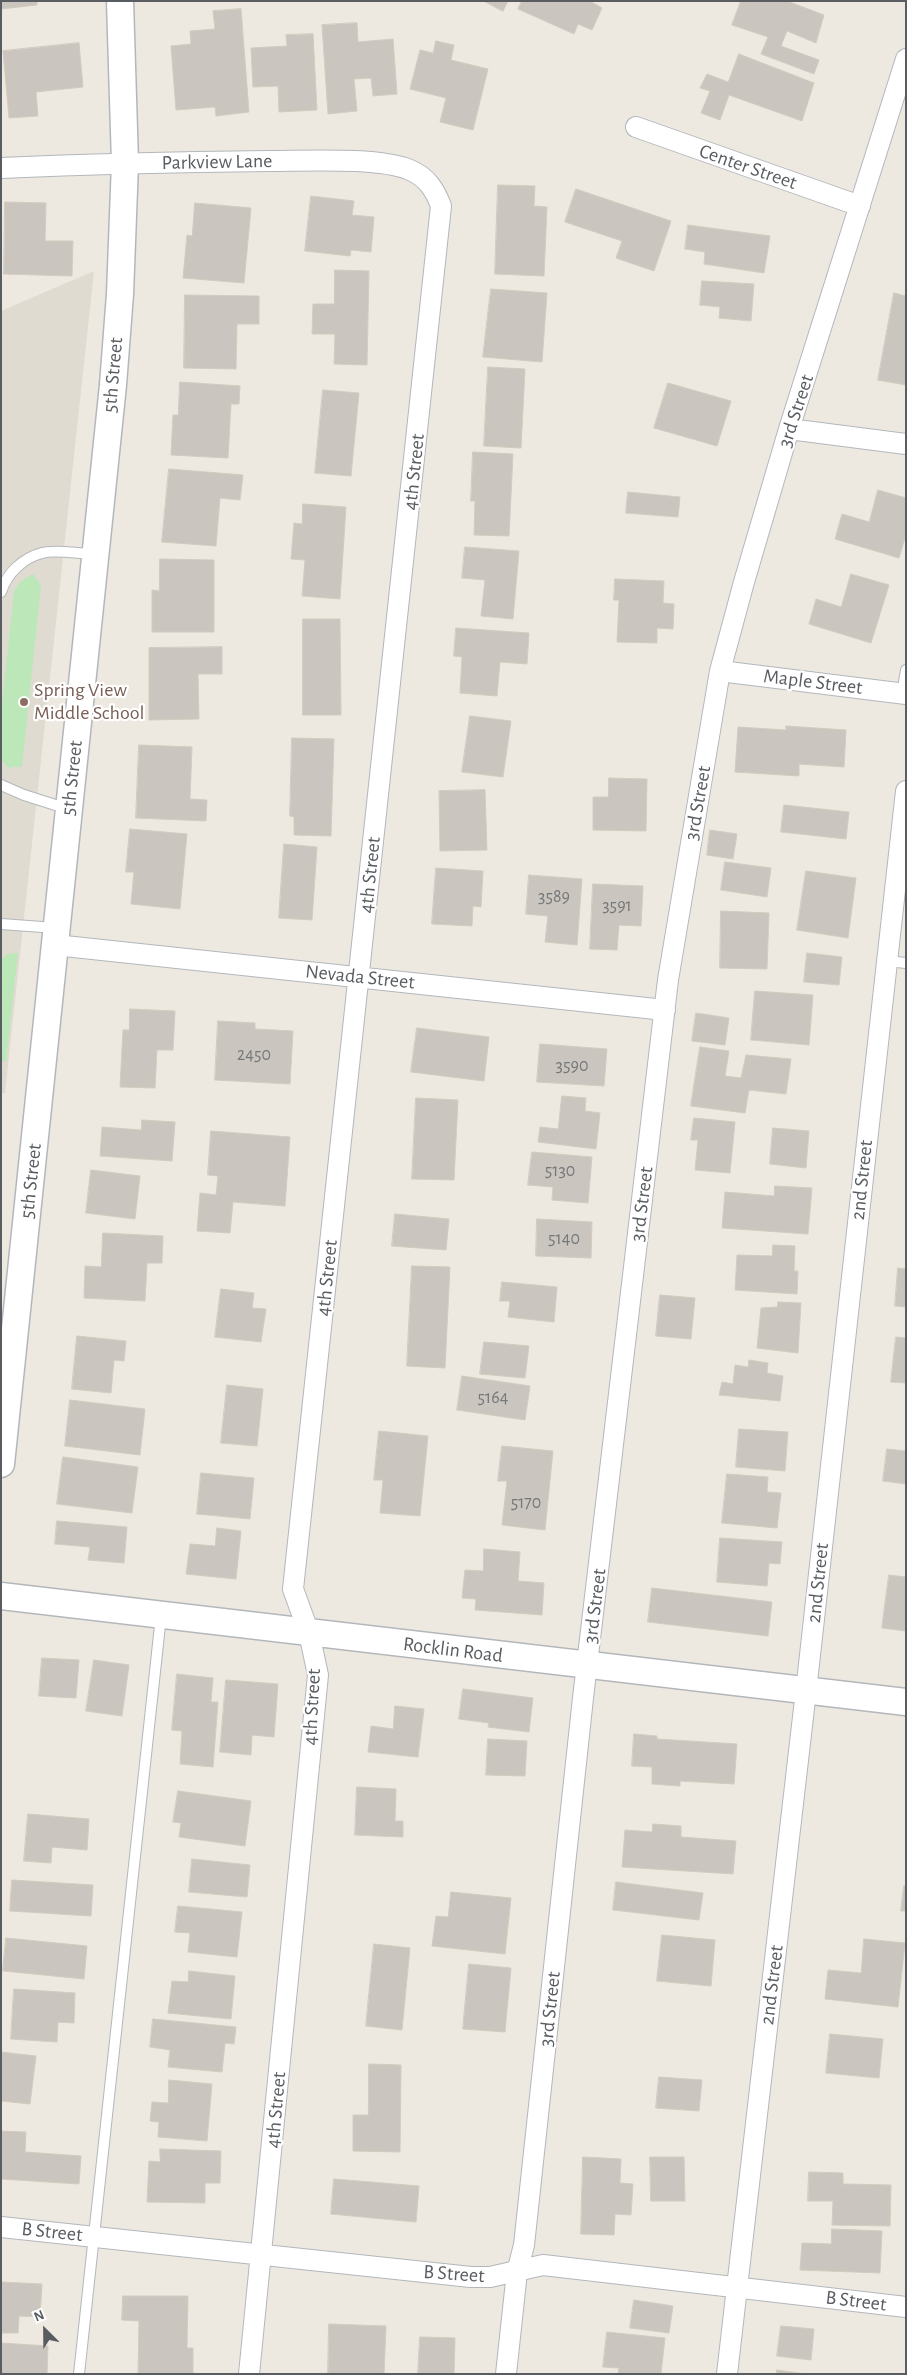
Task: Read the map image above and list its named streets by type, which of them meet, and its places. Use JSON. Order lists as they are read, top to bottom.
{
  "streets": {
    "street": [
      "Parkview Lane",
      "Center Street",
      "5th Street",
      "3rd Street",
      "4th Street",
      "Maple Street",
      "Nevada Street",
      "2nd Street",
      "Rocklin Road",
      "B Street"
    ]
  },
  "crossings": [
    ["Parkview Lane", "5th Street"],
    ["Parkview Lane", "4th Street"],
    ["Center Street", "3rd Street"],
    ["5th Street", "Nevada Street"],
    ["3rd Street", "Maple Street"],
    ["3rd Street", "Nevada Street"],
    ["3rd Street", "Rocklin Road"],
    ["3rd Street", "B Street"],
    ["4th Street", "Nevada Street"],
    ["4th Street", "Rocklin Road"],
    ["4th Street", "B Street"],
    ["2nd Street", "Rocklin Road"],
    ["2nd Street", "B Street"]
  ],
  "places": ["Spring View Middle School"],
  "house_numbers": [
    "3589",
    "3591",
    "2450",
    "3590",
    "5130",
    "5140",
    "5164",
    "5170"
  ],
  "north": "top left"
}
